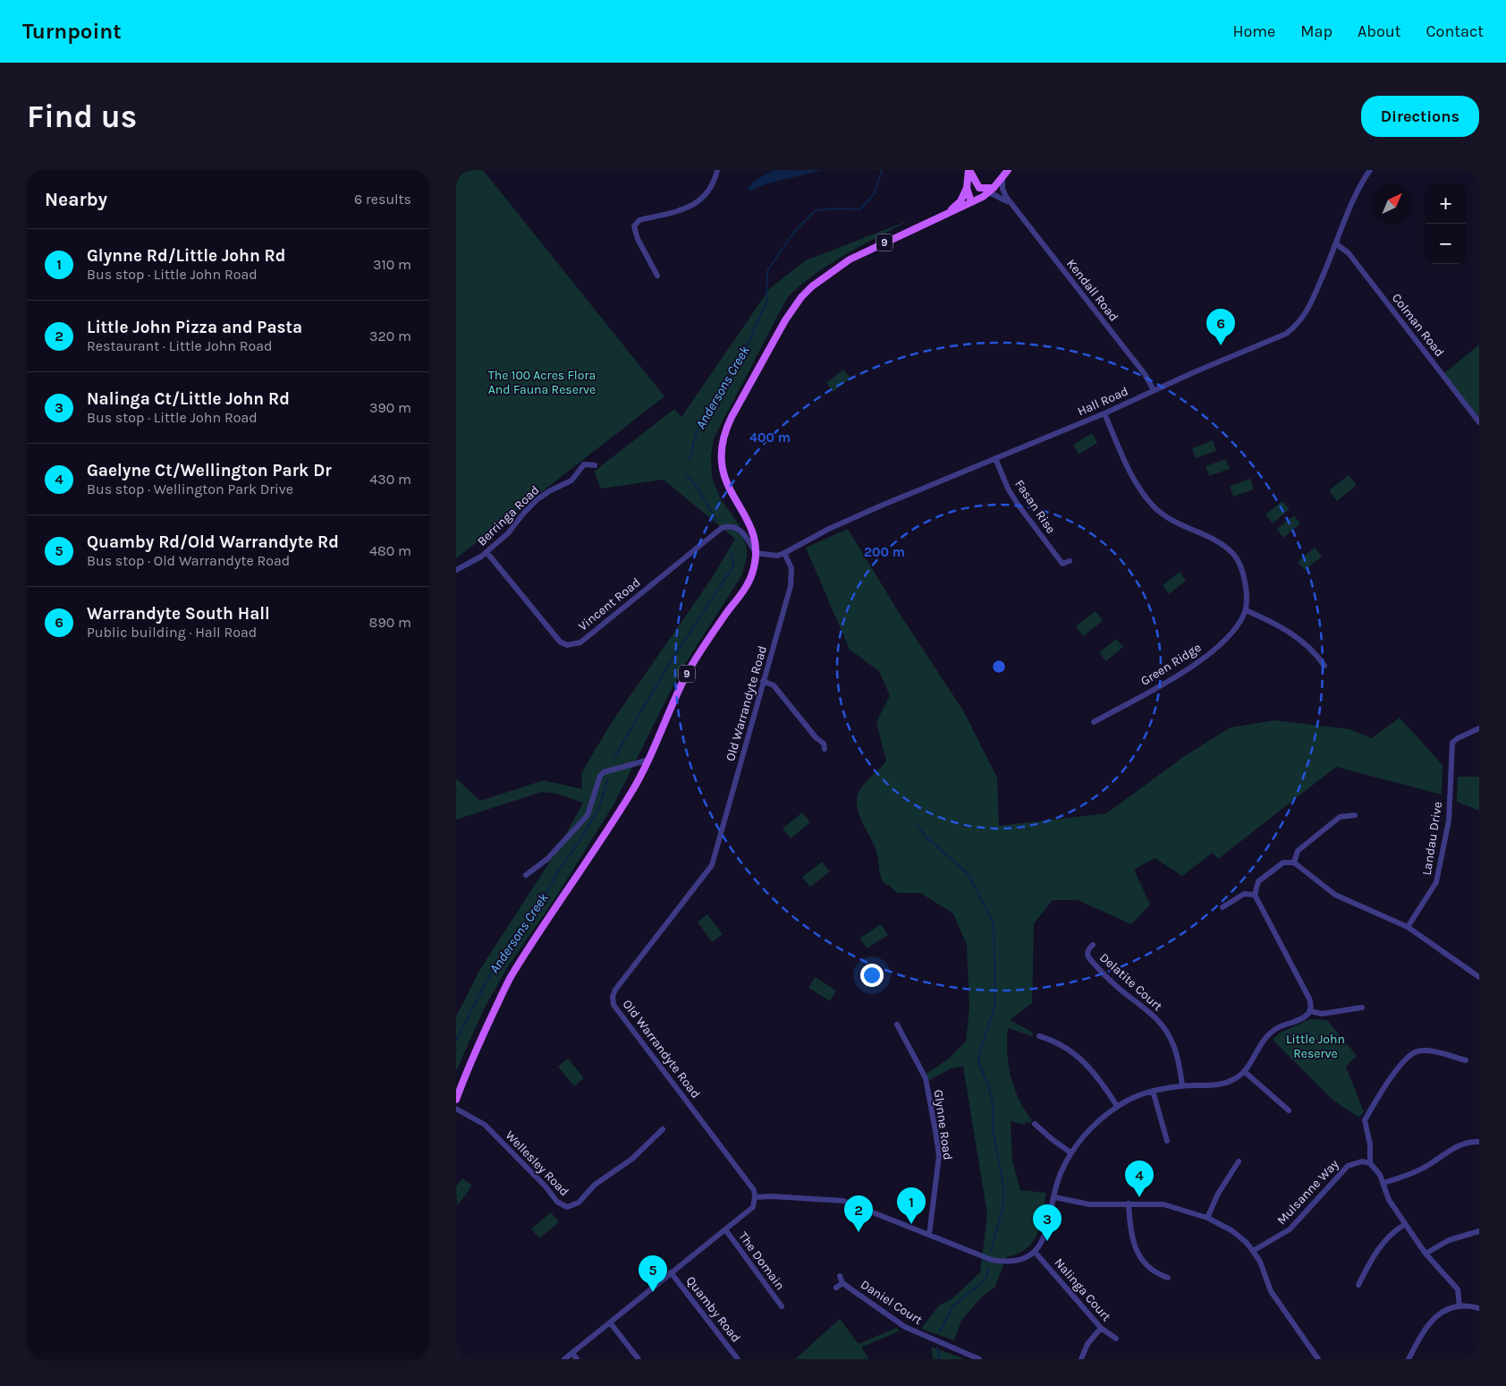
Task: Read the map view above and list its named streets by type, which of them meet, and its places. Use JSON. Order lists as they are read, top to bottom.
{
  "streets": {
    "main road": ["9"],
    "street": [
      "Kendall Road",
      "Colman Road",
      "Hall Road",
      "Fasan Rise",
      "Berringa Road",
      "Vincent Road",
      "Green Ridge",
      "Old Warrandyte Road",
      "Landau Drive",
      "Delatite Court",
      "Glynne Road",
      "Wellesley Road",
      "Mulsanne Way",
      "The Domain",
      "Nalinga Court",
      "Daniel Court",
      "Quamby Road"
    ]
  },
  "crossings": [
    ["9", "Kendall Road"],
    ["9", "Hall Road"],
    ["9", "Vincent Road"],
    ["Kendall Road", "Hall Road"],
    ["Colman Road", "Hall Road"],
    ["Hall Road", "Fasan Rise"],
    ["Hall Road", "Vincent Road"],
    ["Hall Road", "Old Warrandyte Road"],
    ["Berringa Road", "Vincent Road"]
  ],
  "water": ["Andersons Creek"],
  "parks": ["The 100 Acres Flora And Fauna Reserve", "Little John Reserve"],
  "north": "top right",
  "page": {
    "header": "Turnpoint",
    "nav": [
      "Home",
      "Map",
      "About",
      "Contact"
    ],
    "buttons": "Directions",
    "title": "Find us",
    "heading": ["Nearby", "6 results"],
    "map_buttons": ["+", "−"],
    "list": [
      {
        "mark": "1",
        "name": "Glynne Rd/Little John Rd",
        "note": "Bus stop · Little John Road",
        "value": "310 m"
      },
      {
        "mark": "2",
        "name": "Little John Pizza and Pasta",
        "note": "Restaurant · Little John Road",
        "value": "320 m"
      },
      {
        "mark": "3",
        "name": "Nalinga Ct/Little John Rd",
        "note": "Bus stop · Little John Road",
        "value": "390 m"
      },
      {
        "mark": "4",
        "name": "Gaelyne Ct/Wellington Park Dr",
        "note": "Bus stop · Wellington Park Drive",
        "value": "430 m"
      },
      {
        "mark": "5",
        "name": "Quamby Rd/Old Warrandyte Rd",
        "note": "Bus stop · Old Warrandyte Road",
        "value": "480 m"
      },
      {
        "mark": "6",
        "name": "Warrandyte South Hall",
        "note": "Public building · Hall Road",
        "value": "890 m"
      }
    ],
    "pins": [
      "6",
      "4",
      "1",
      "2",
      "3",
      "5"
    ]
  },
  "rings": ["400 m", "200 m"]
}
